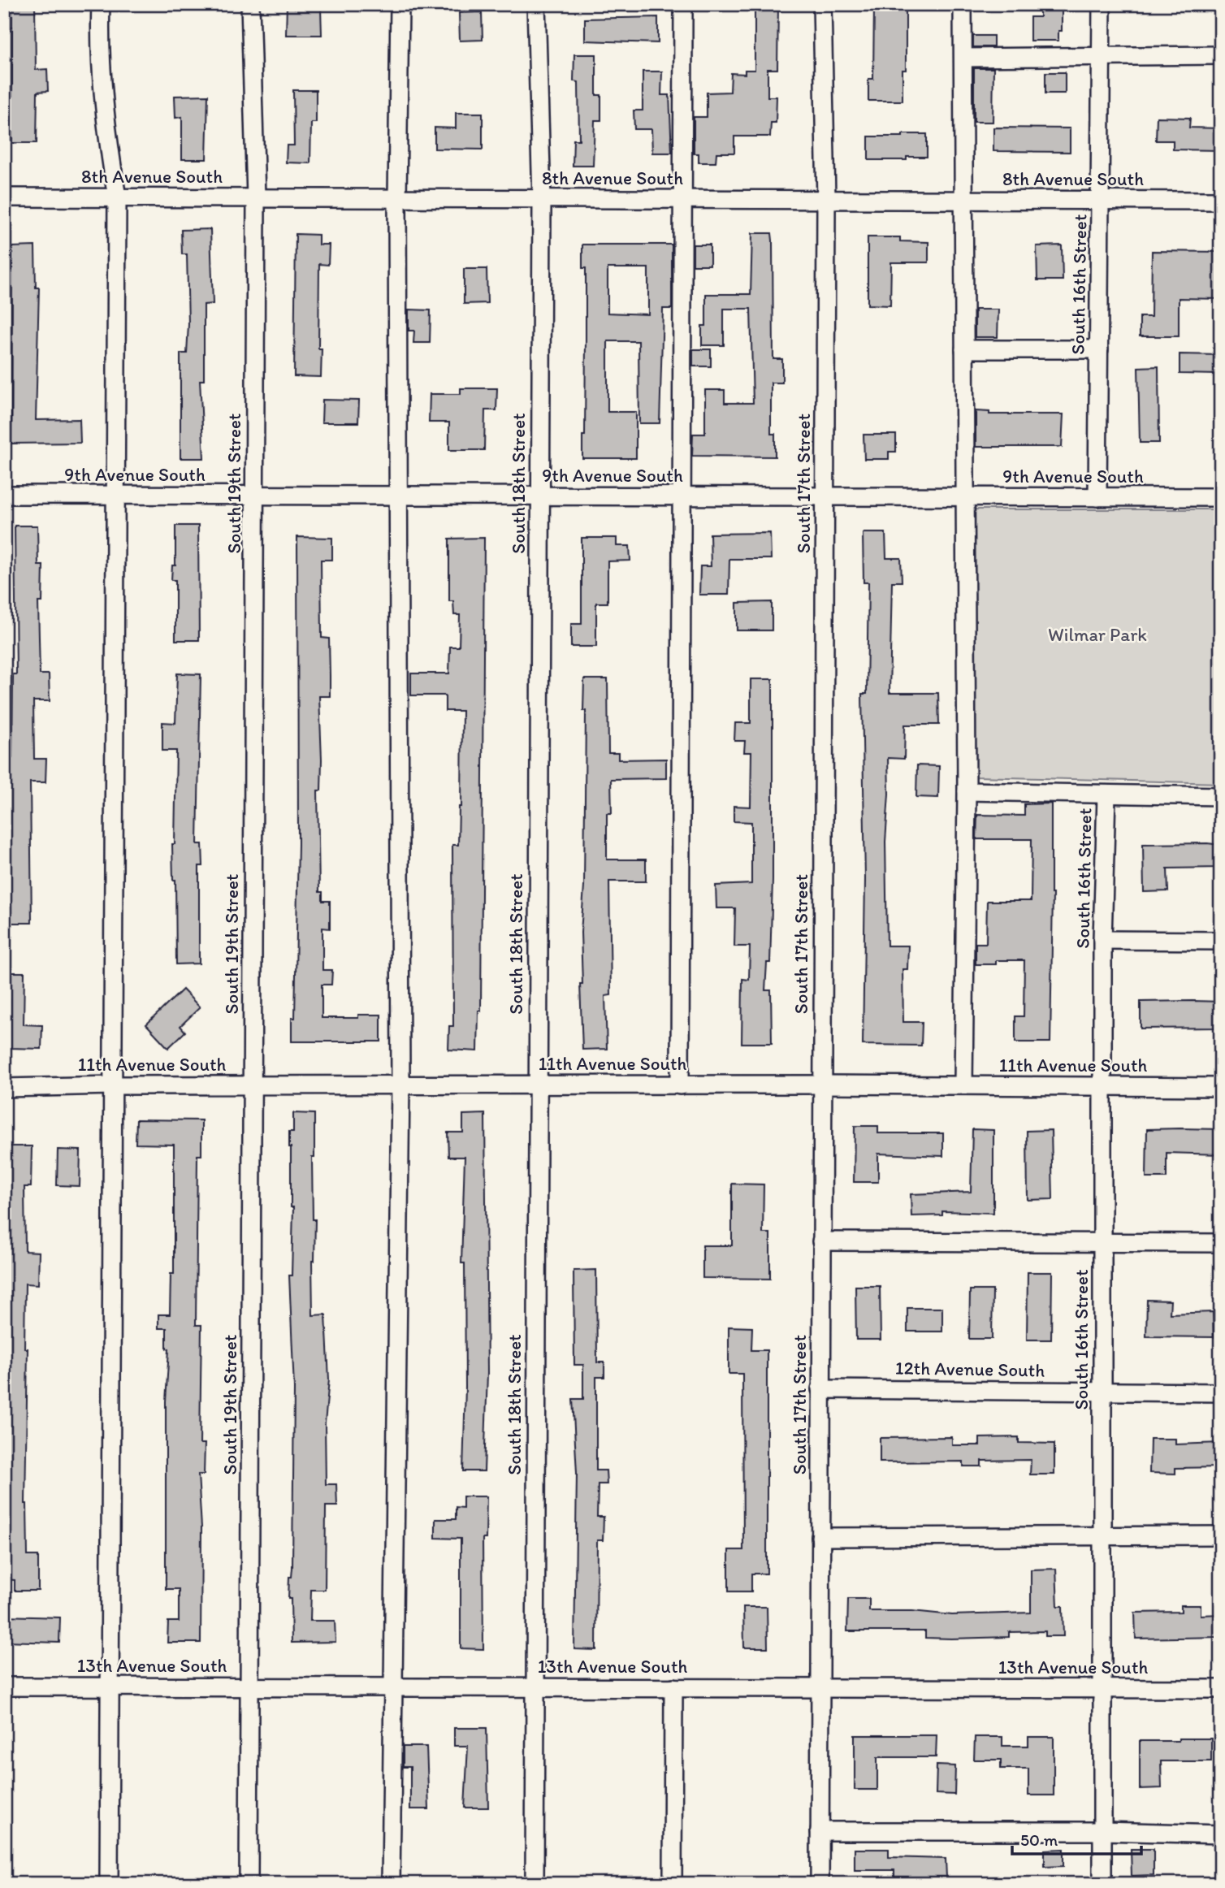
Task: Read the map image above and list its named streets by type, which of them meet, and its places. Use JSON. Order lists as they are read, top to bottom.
{
  "streets": {
    "street": [
      "8th Avenue South",
      "South 16th Street",
      "9th Avenue South",
      "South 19th Street",
      "South 18th Street",
      "South 17th Street",
      "11th Avenue South",
      "12th Avenue South",
      "13th Avenue South"
    ]
  },
  "crossings": [
    ["8th Avenue South", "South 16th Street"],
    ["8th Avenue South", "South 19th Street"],
    ["8th Avenue South", "South 18th Street"],
    ["8th Avenue South", "South 17th Street"],
    ["South 16th Street", "9th Avenue South"],
    ["South 16th Street", "11th Avenue South"],
    ["South 16th Street", "12th Avenue South"],
    ["South 16th Street", "13th Avenue South"],
    ["9th Avenue South", "South 19th Street"],
    ["9th Avenue South", "South 18th Street"],
    ["9th Avenue South", "South 17th Street"],
    ["South 19th Street", "11th Avenue South"],
    ["South 19th Street", "13th Avenue South"],
    ["South 18th Street", "11th Avenue South"],
    ["South 18th Street", "13th Avenue South"],
    ["South 17th Street", "11th Avenue South"],
    ["South 17th Street", "12th Avenue South"],
    ["South 17th Street", "13th Avenue South"]
  ],
  "parks": ["Wilmar Park"],
  "scale_bar": "50 m"
}
